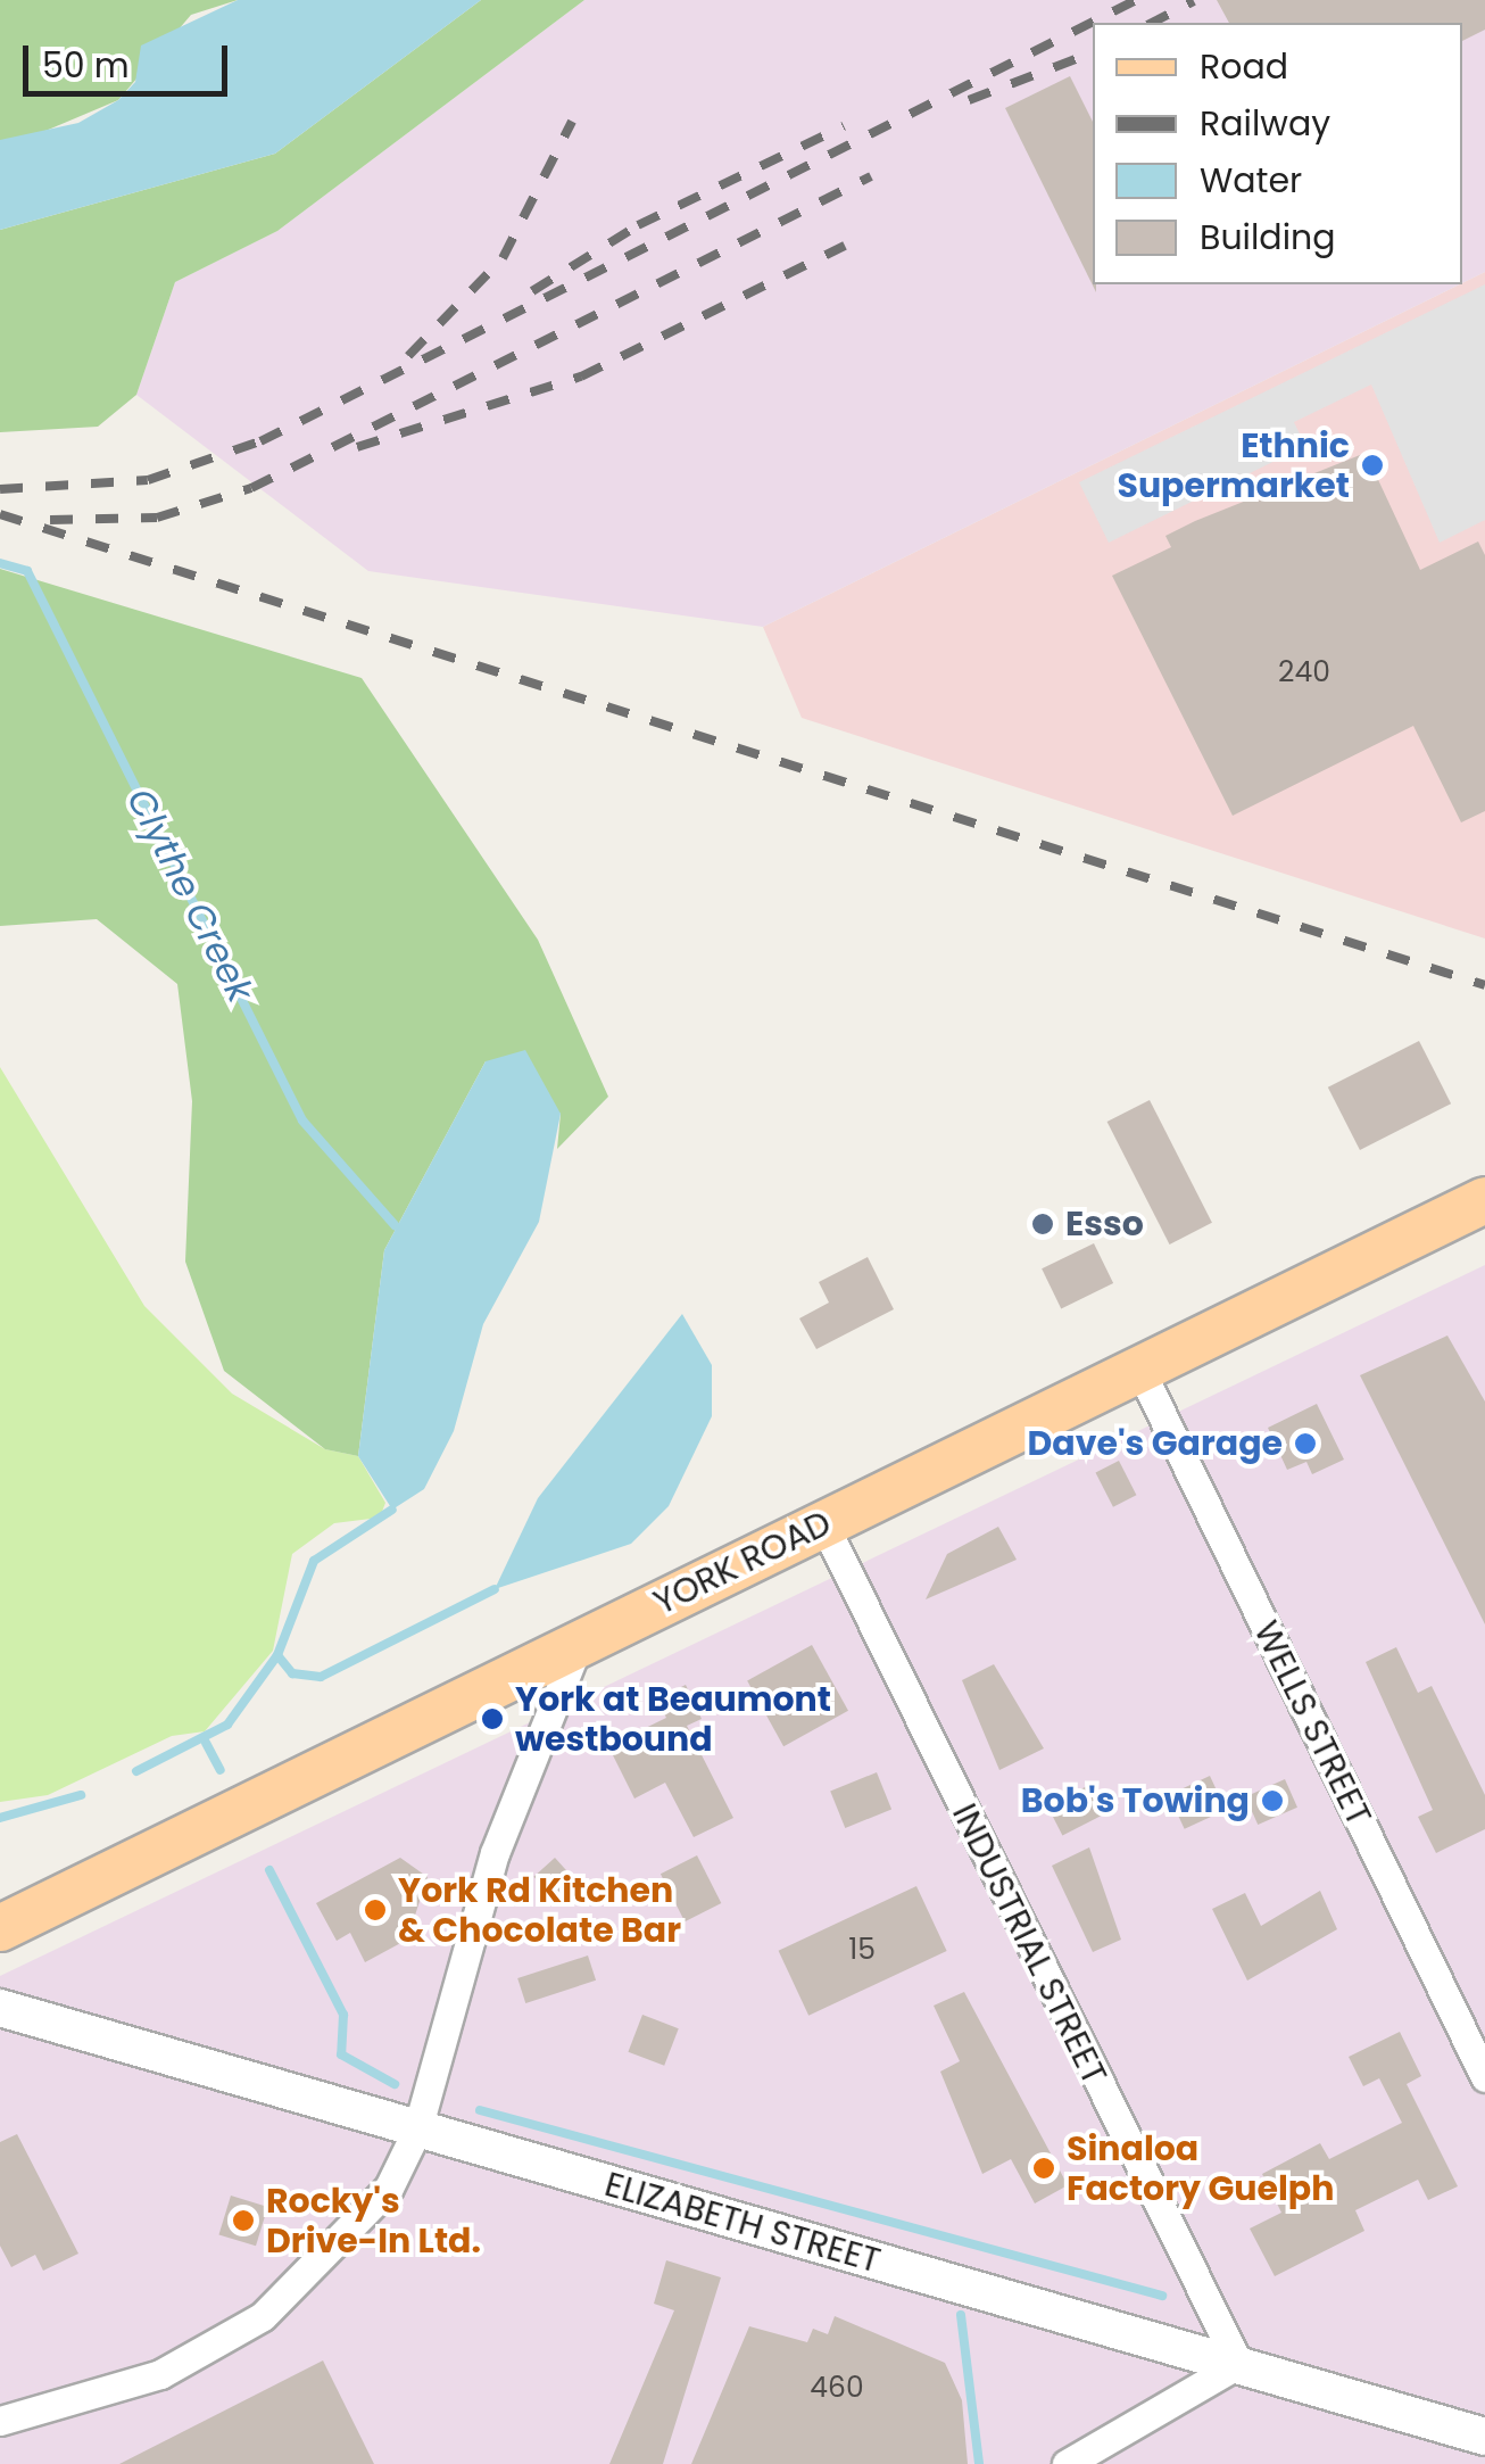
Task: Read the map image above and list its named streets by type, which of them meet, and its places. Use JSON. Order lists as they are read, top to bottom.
{
  "streets": {
    "main road": ["YORK ROAD"],
    "street": ["WELLS STREET", "INDUSTRIAL STREET", "ELIZABETH STREET"]
  },
  "crossings": [
    ["YORK ROAD", "WELLS STREET"],
    ["YORK ROAD", "INDUSTRIAL STREET"],
    ["INDUSTRIAL STREET", "ELIZABETH STREET"]
  ],
  "water": ["Clythe Creek"],
  "places": [
    "Ethnic Supermarket",
    "Esso",
    "Dave's Garage",
    "York at Beaumont westbound",
    "Bob's Towing",
    "York Rd Kitchen & Chocolate Bar",
    "Sinaloa Factory Guelph",
    "Rocky's Drive-In Ltd."
  ],
  "house_numbers": ["240", "15", "460"],
  "legend": [
    "Road",
    "Railway",
    "Water",
    "Building"
  ],
  "scale_bar": "50 m"
}
